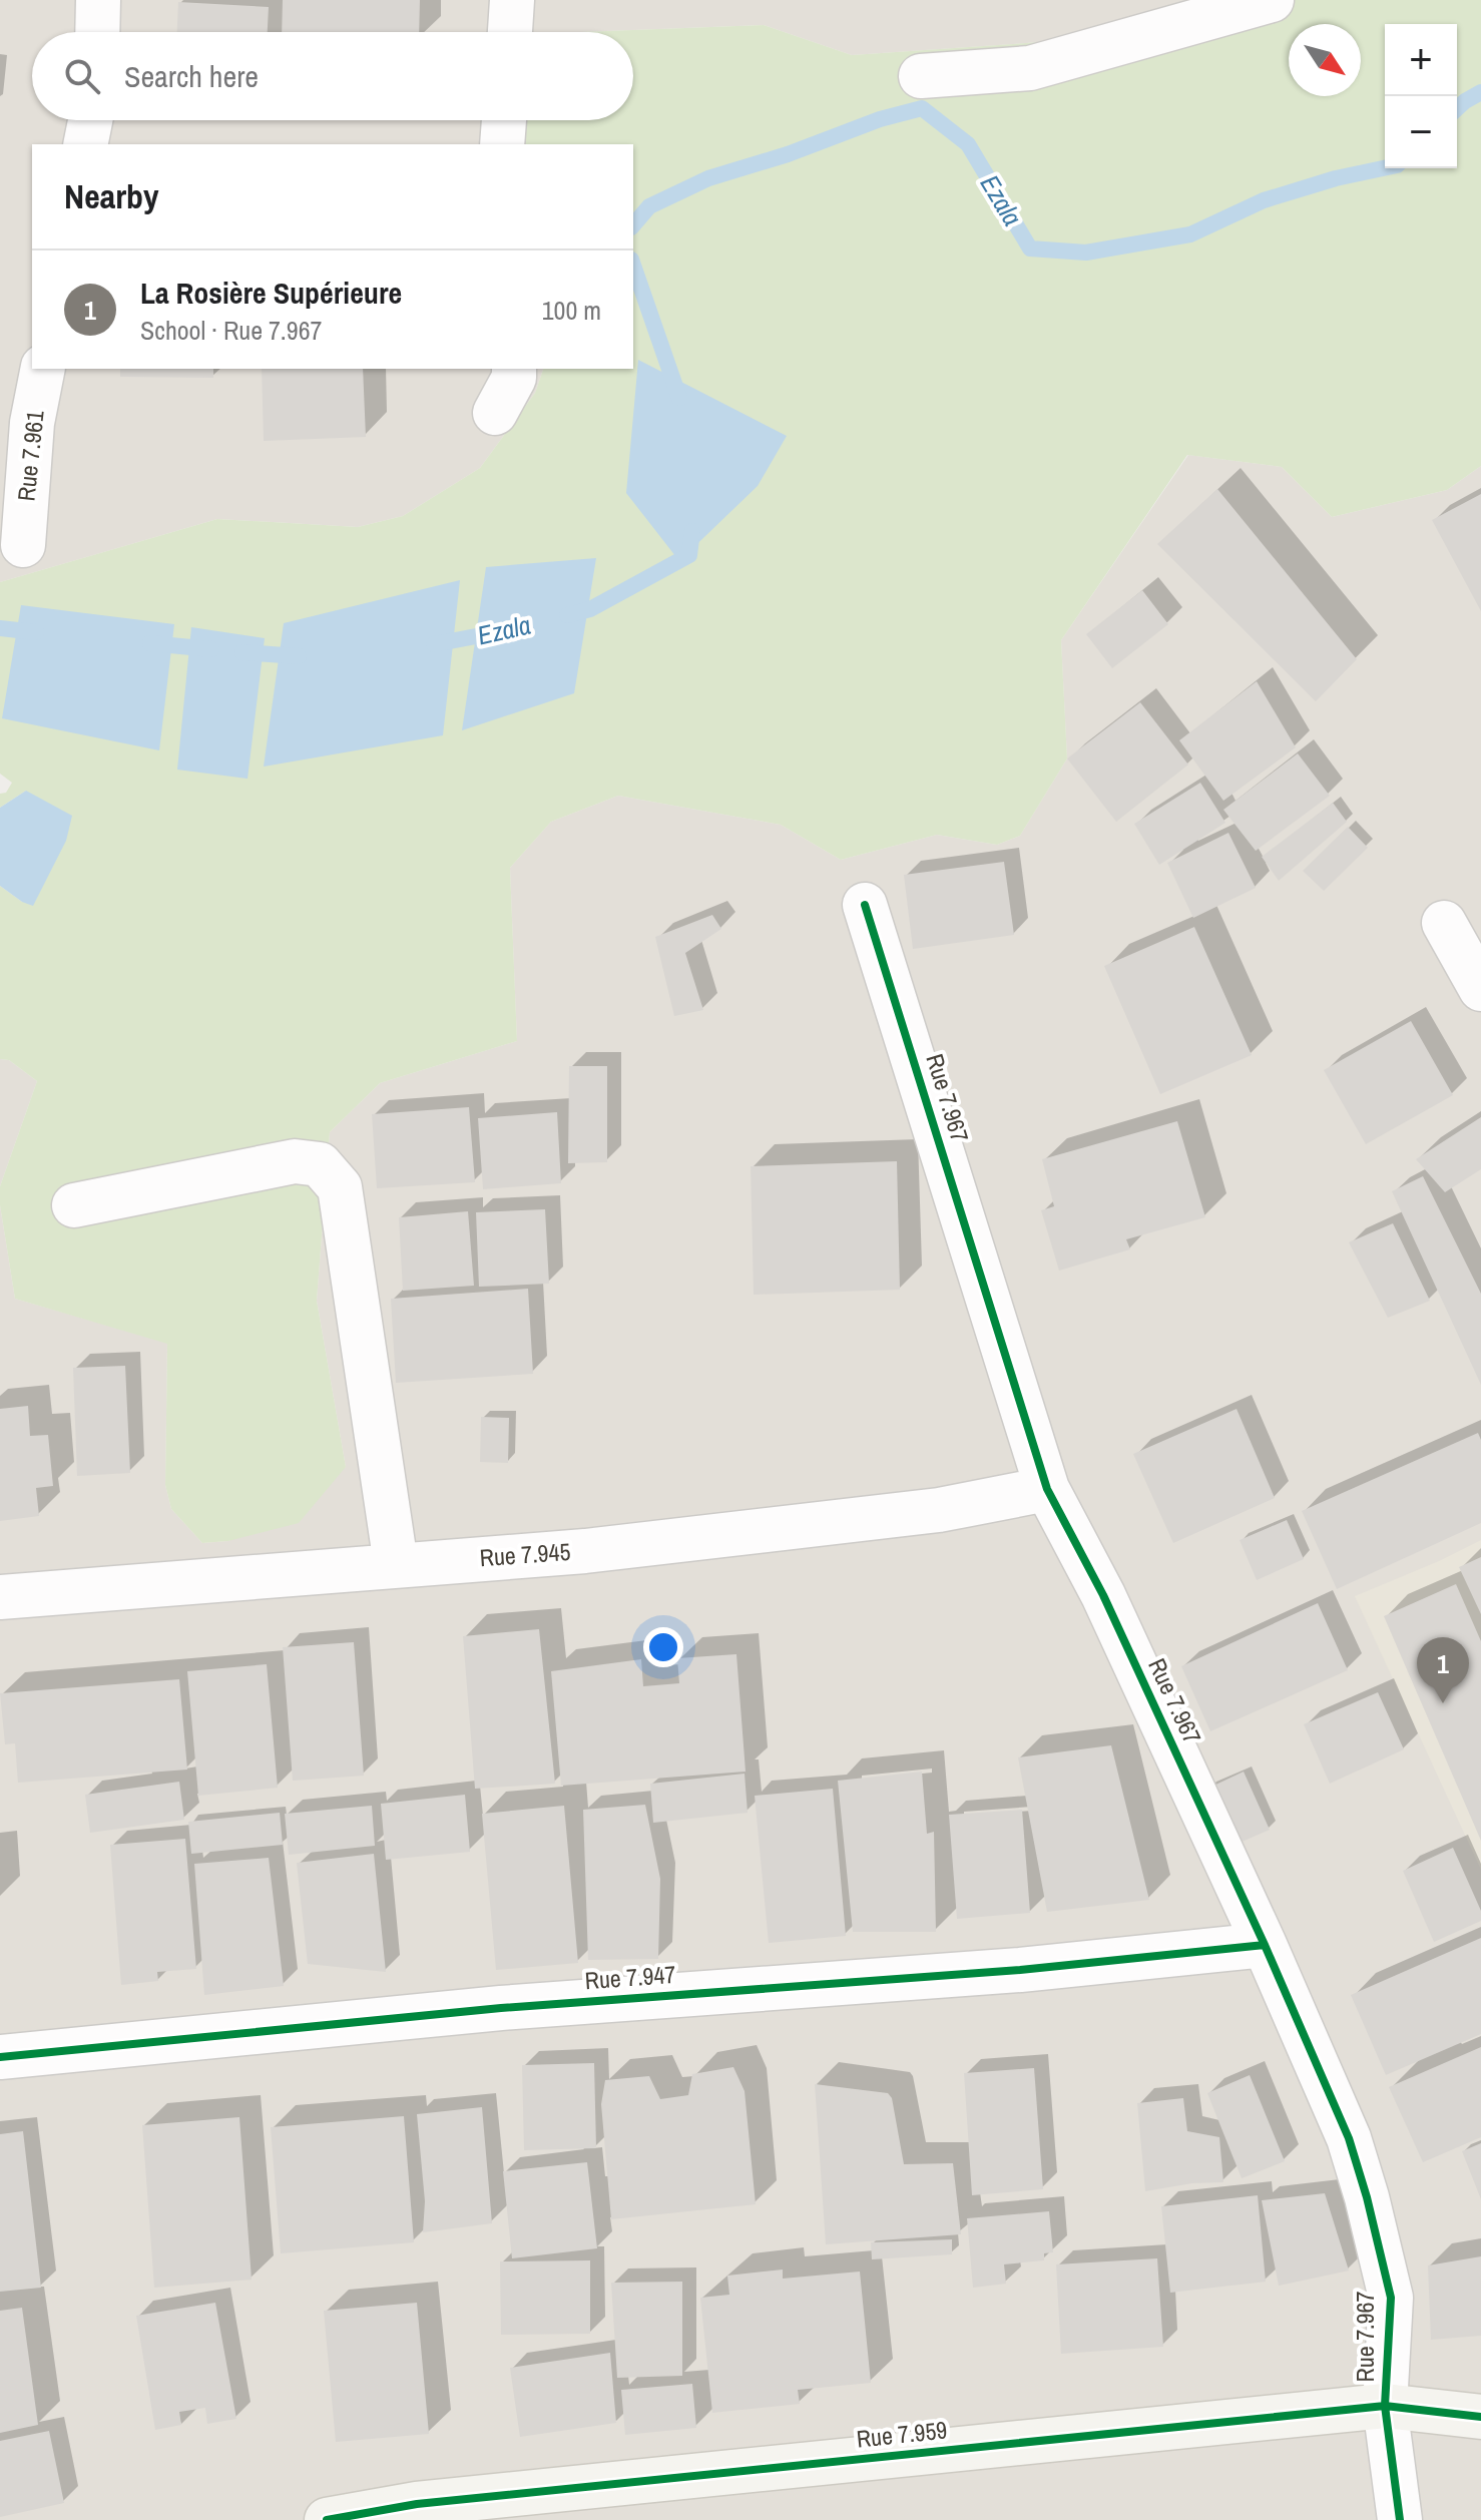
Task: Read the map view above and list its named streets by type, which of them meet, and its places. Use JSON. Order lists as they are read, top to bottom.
{
  "streets": {
    "street": [
      "Rue 7.961",
      "Rue 7.967",
      "Rue 7.945",
      "Rue 7.947",
      "Rue 7.959"
    ]
  },
  "crossings": [
    ["Rue 7.967", "Rue 7.945"],
    ["Rue 7.967", "Rue 7.947"],
    ["Rue 7.967", "Rue 7.959"]
  ],
  "water": ["Ezala"],
  "north": "bottom right",
  "page": {
    "map_buttons": ["+", "−"],
    "search": "Search here",
    "heading": "Nearby",
    "list": [
      {
        "mark": "1",
        "name": "La Rosière Supérieure",
        "note": "School · Rue 7.967",
        "value": "100 m"
      }
    ],
    "pins": "1"
  }
}
